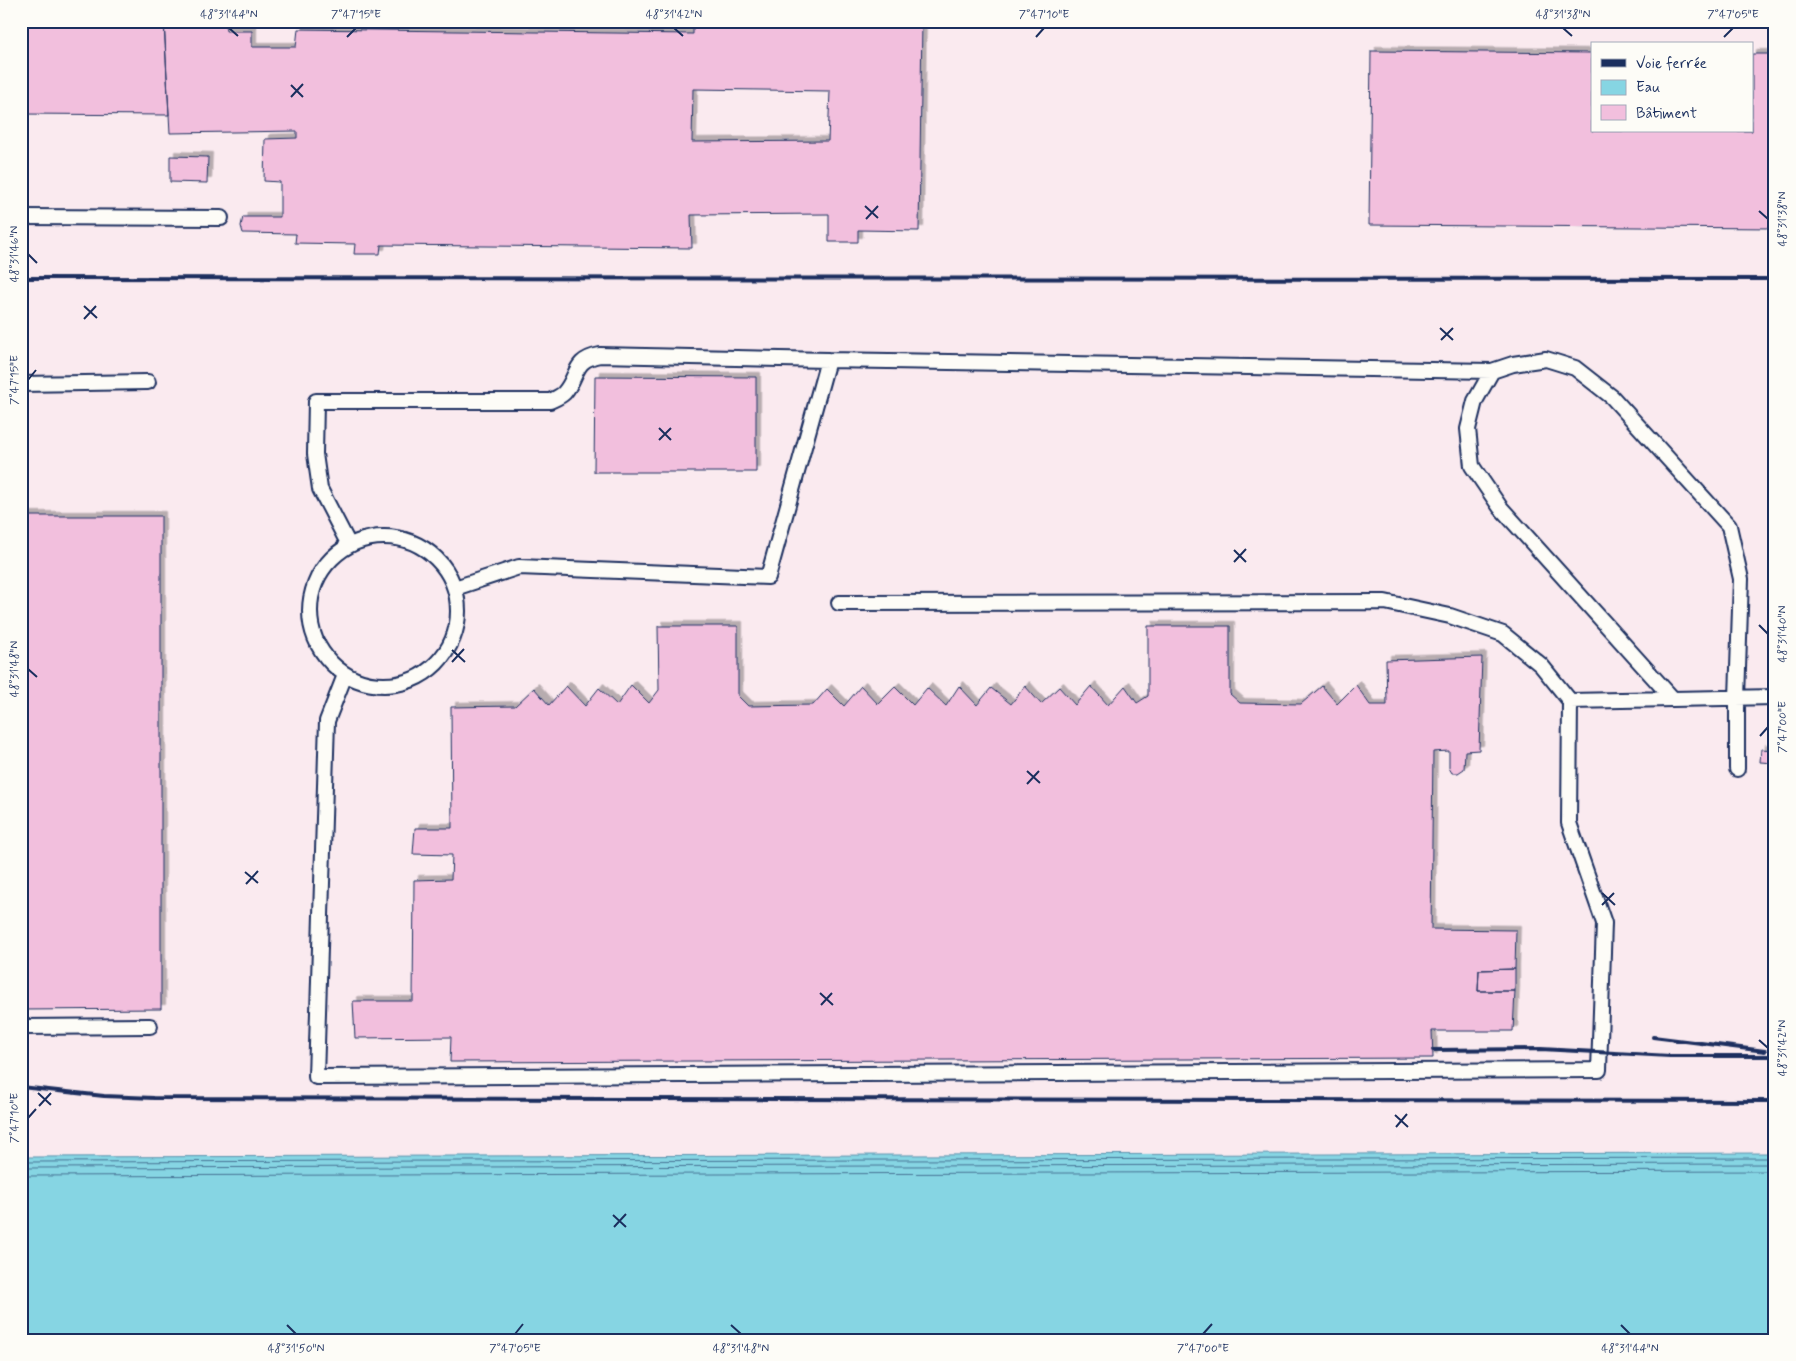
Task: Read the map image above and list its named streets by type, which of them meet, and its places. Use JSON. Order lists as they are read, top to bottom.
{
  "legend": ["Voie ferrée", "Eau", "Bâtiment"],
  "coordinates": [
    "48°31'44\"N",
    "7°47'15\"E",
    "48°31'42\"N",
    "7°47'10\"E",
    "48°31'38\"N",
    "7°47'05\"E",
    "48°31'46\"N",
    "48°31'40\"N",
    "48°31'48\"N",
    "7°47'00\"E",
    "48°31'50\"N"
  ]
}
